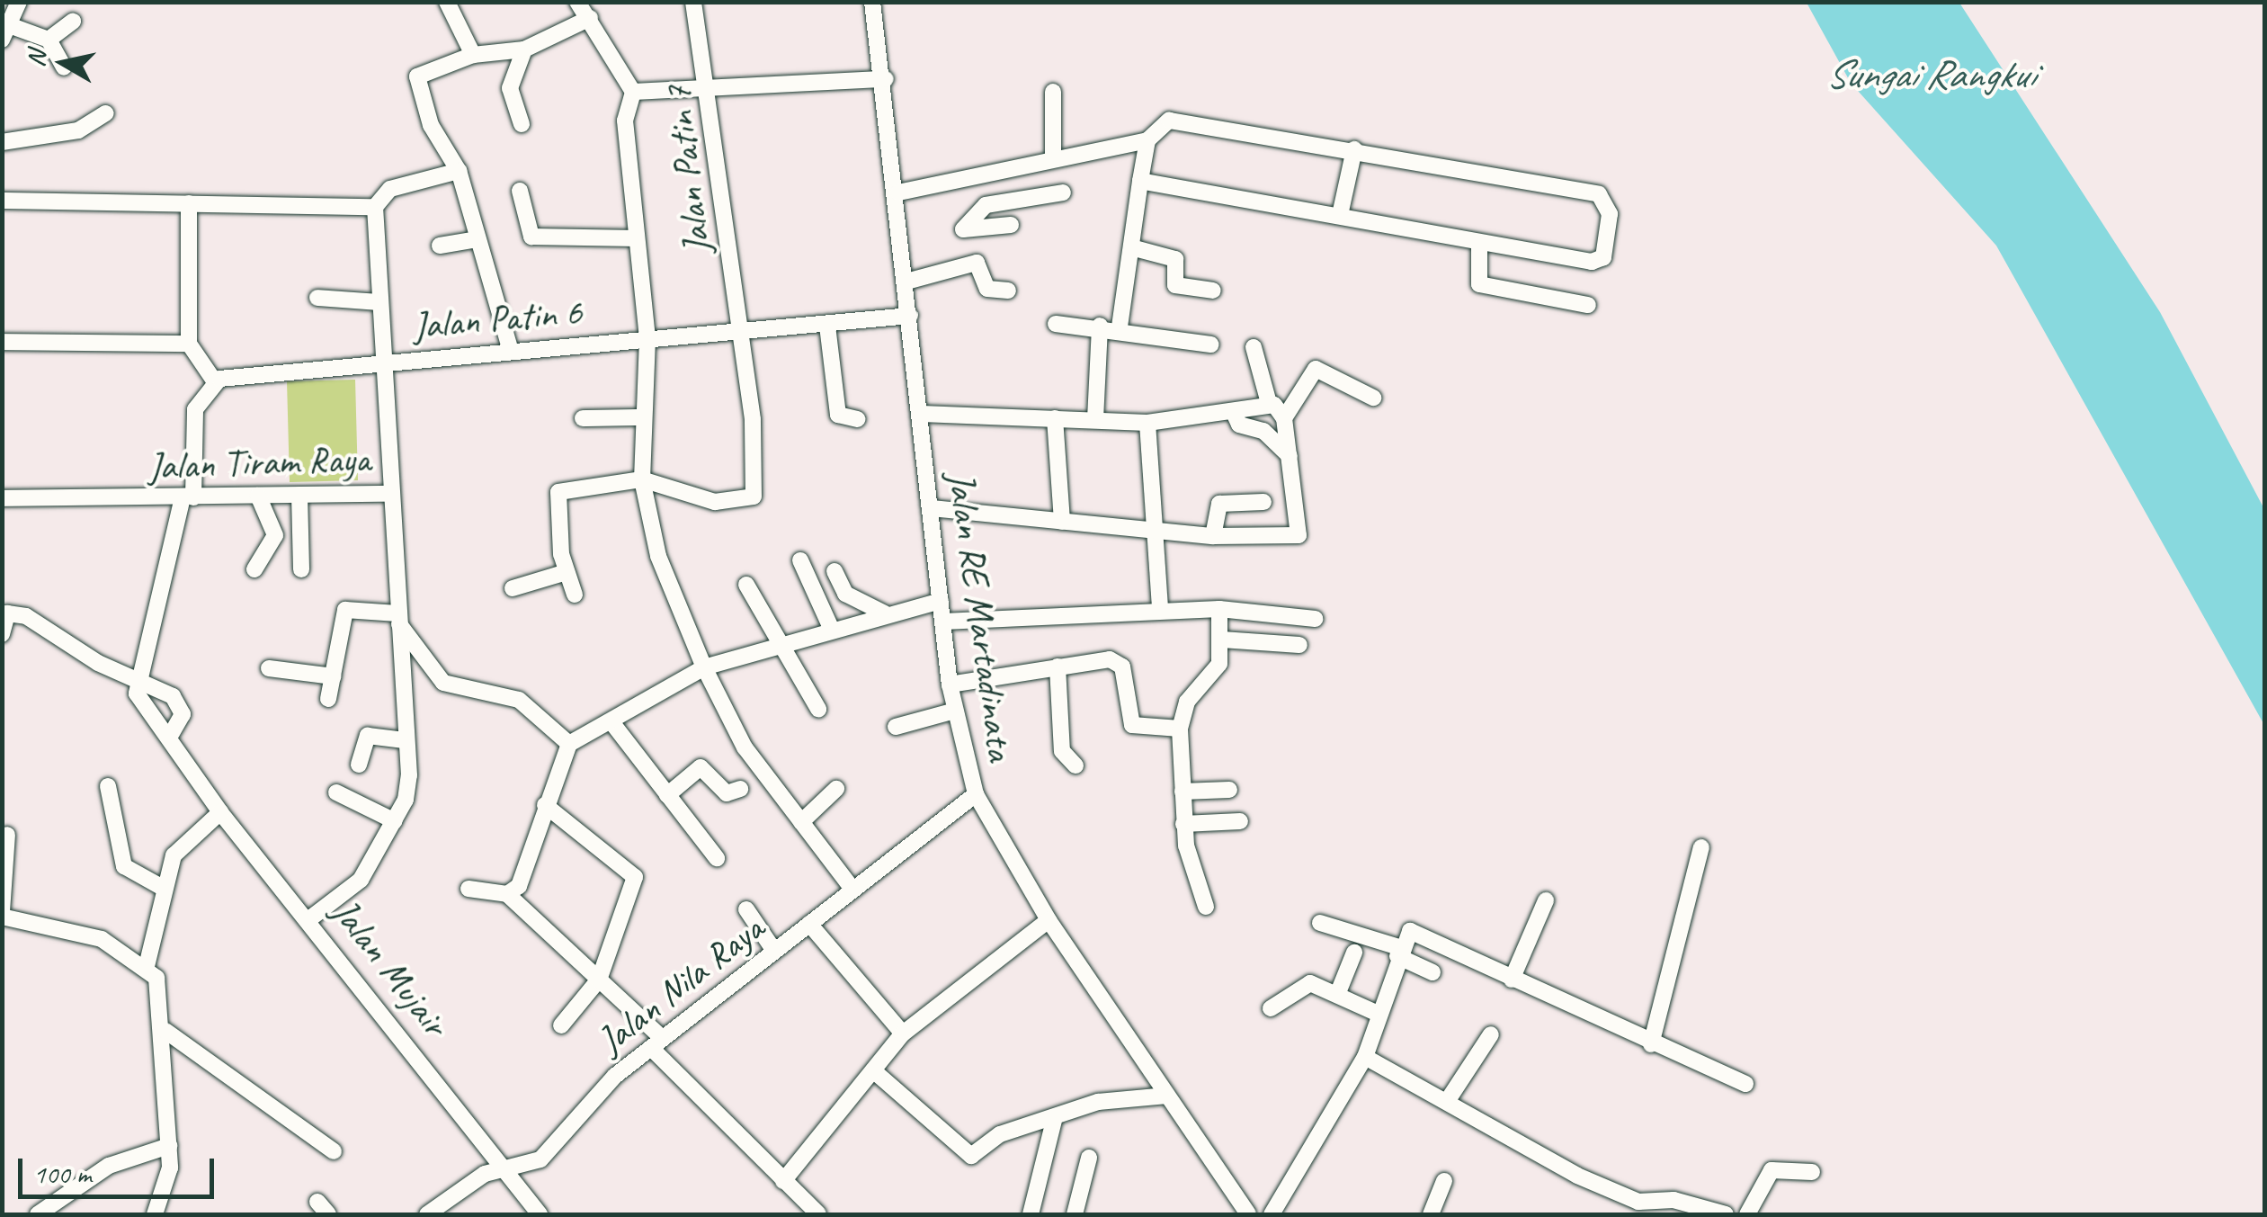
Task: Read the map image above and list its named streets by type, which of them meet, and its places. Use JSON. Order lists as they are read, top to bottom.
{
  "streets": {
    "street": [
      "Jalan Patin 7",
      "Jalan Patin 6",
      "Jalan Tiram Raya",
      "Jalan RE Martadinata",
      "Jalan Mujair",
      "Jalan Nila Raya"
    ]
  },
  "crossings": [
    ["Jalan Patin 7", "Jalan Patin 6"],
    ["Jalan Patin 6", "Jalan Tiram Raya"],
    ["Jalan Patin 6", "Jalan RE Martadinata"],
    ["Jalan RE Martadinata", "Jalan Nila Raya"],
    ["Jalan Mujair", "Jalan Nila Raya"]
  ],
  "water": ["Sungai Rangkui"],
  "scale_bar": "100 m",
  "north": "left"
}
